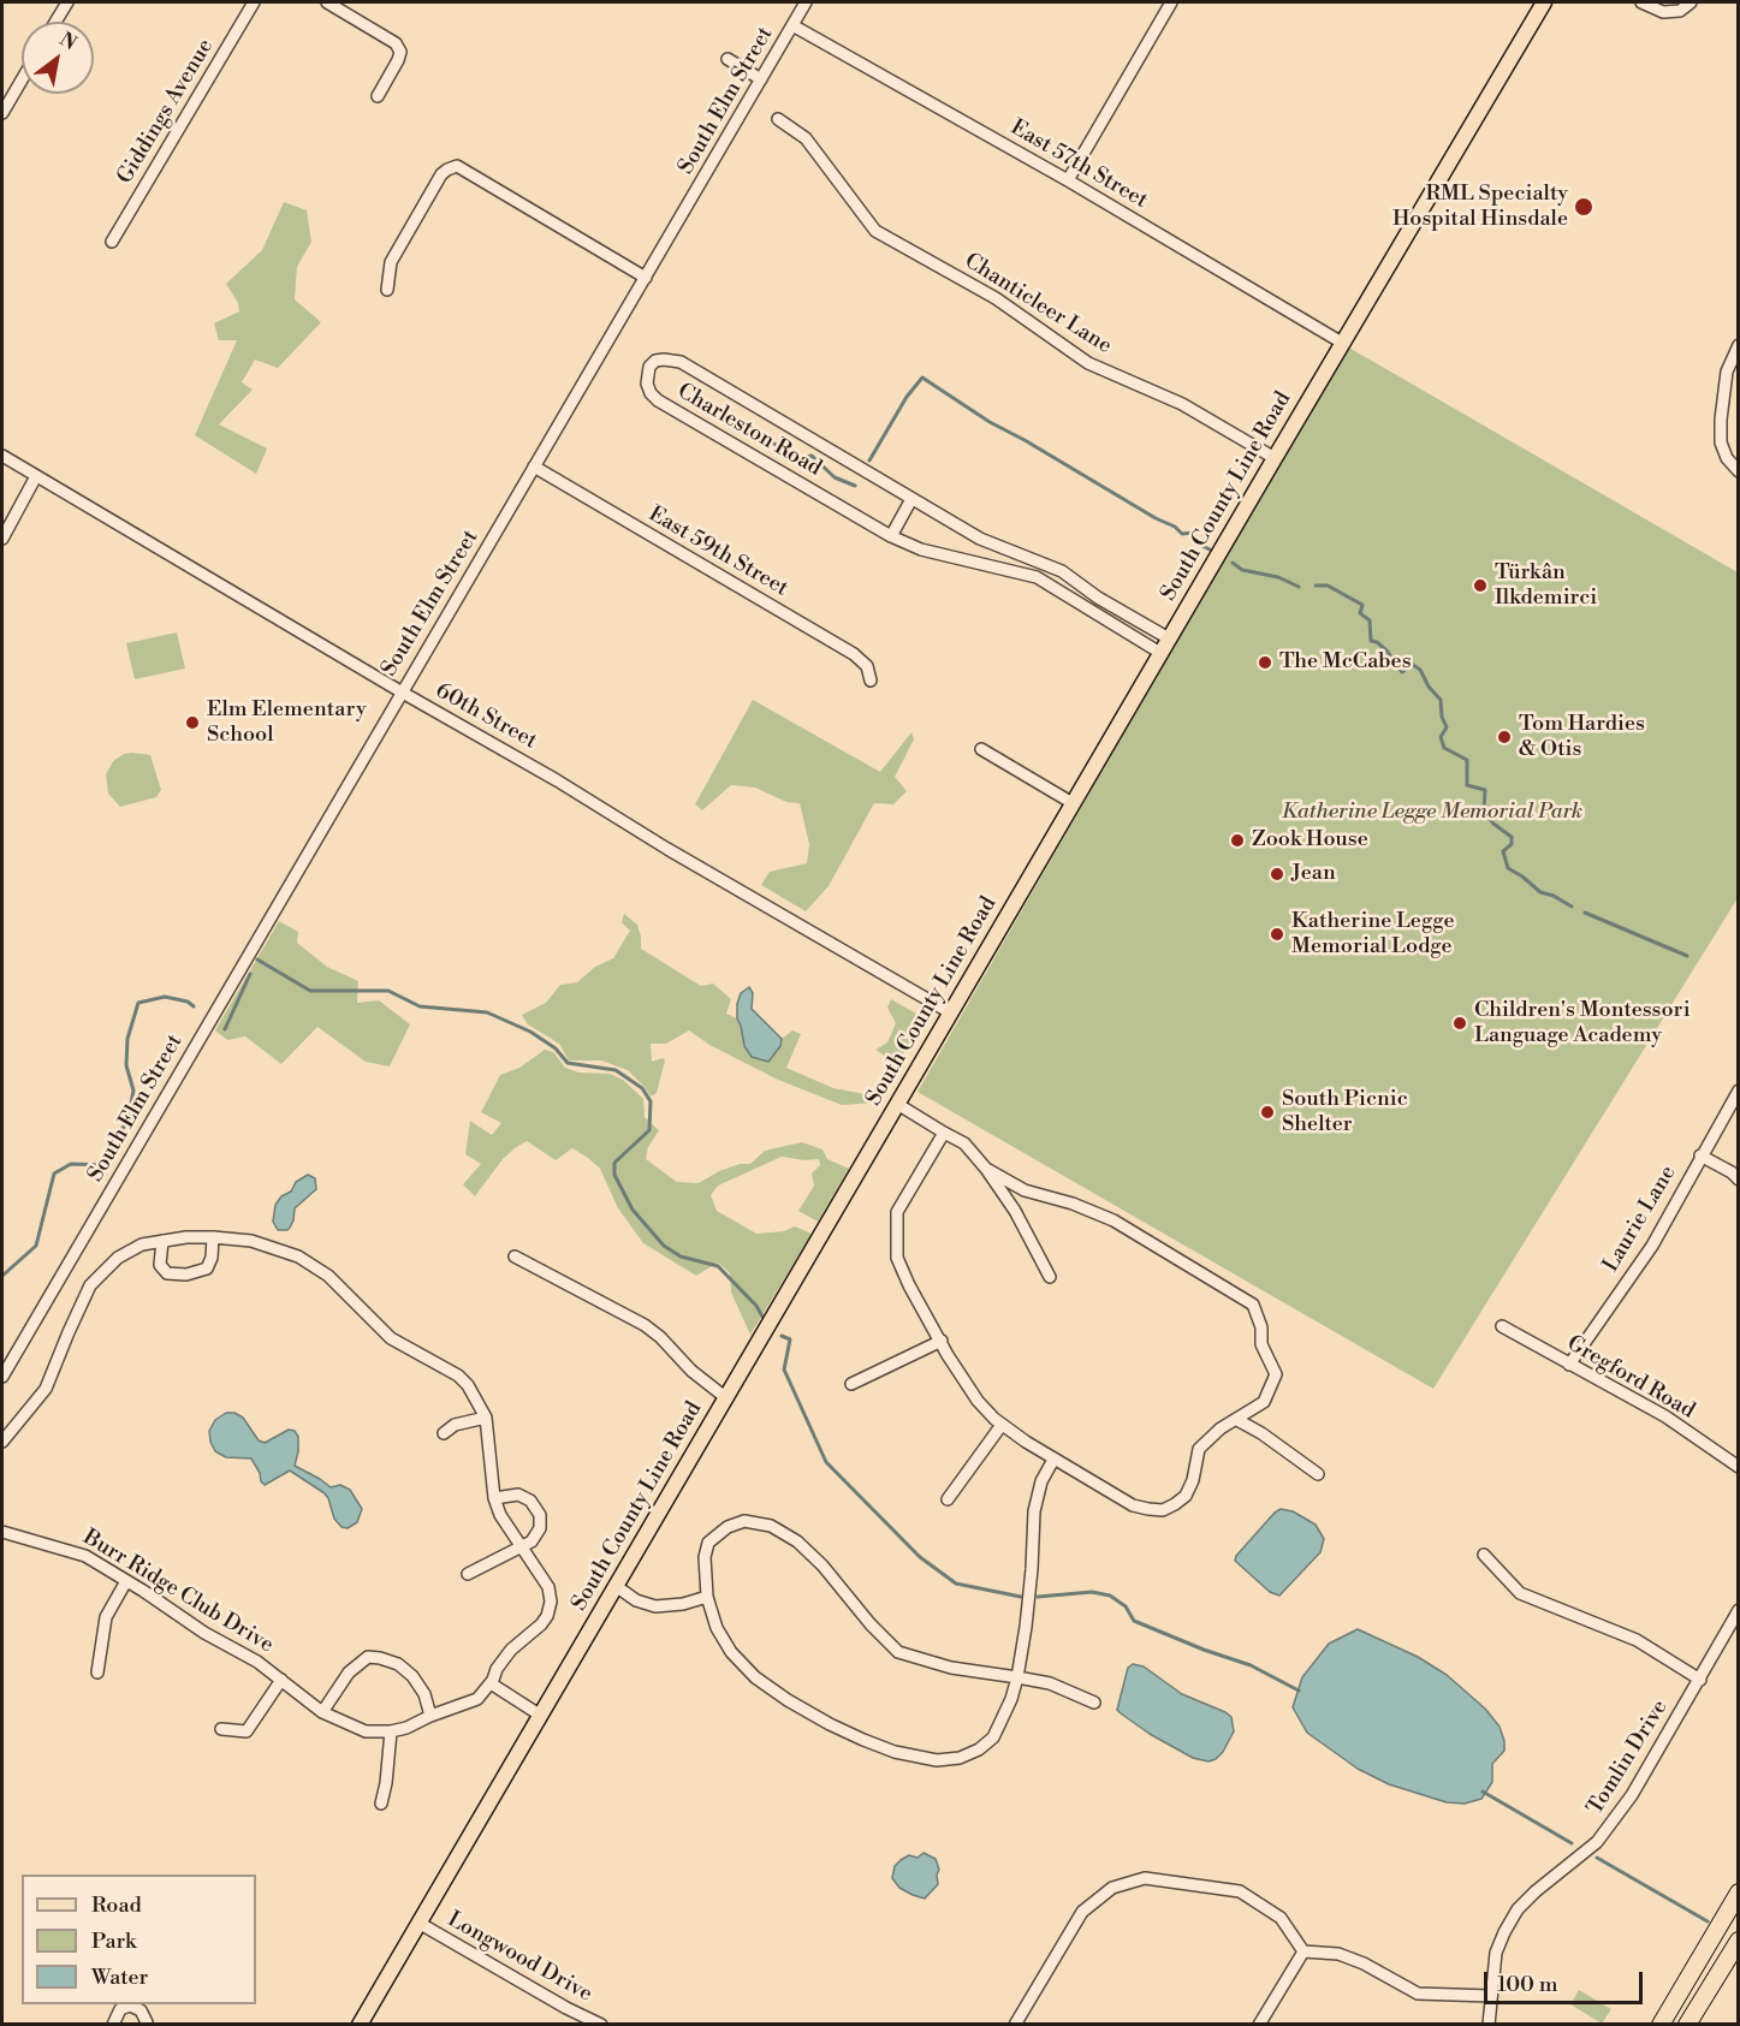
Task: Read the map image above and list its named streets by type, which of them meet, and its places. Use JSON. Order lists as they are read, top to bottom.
{
  "streets": {
    "main road": ["South County Line Road"],
    "street": [
      "South Elm Street",
      "Giddings Avenue",
      "East 57th Street",
      "Chanticleer Lane",
      "Charleston Road",
      "East 59th Street",
      "60th Street",
      "Laurie Lane",
      "Gregford Road",
      "Burr Ridge Club Drive",
      "Tomlin Drive",
      "Longwood Drive"
    ]
  },
  "crossings": [
    ["South Elm Street", "East 57th Street"],
    ["South Elm Street", "East 59th Street"],
    ["South Elm Street", "60th Street"],
    ["East 57th Street", "South County Line Road"],
    ["Chanticleer Lane", "South County Line Road"],
    ["Charleston Road", "South County Line Road"],
    ["South County Line Road", "60th Street"],
    ["South County Line Road", "Longwood Drive"],
    ["Laurie Lane", "Gregford Road"]
  ],
  "parks": ["Katherine Legge Memorial Park"],
  "places": [
    "RML Specialty Hospital Hinsdale",
    "Türkân Ilkdemirci",
    "The McCabes",
    "Elm Elementary School",
    "Tom Hardies & Otis",
    "Zook House",
    "Jean",
    "Katherine Legge Memorial Lodge",
    "Children's Montessori Language Academy",
    "South Picnic Shelter"
  ],
  "legend": ["Road", "Park", "Water"],
  "scale_bar": "100 m",
  "north": "top right"
}
